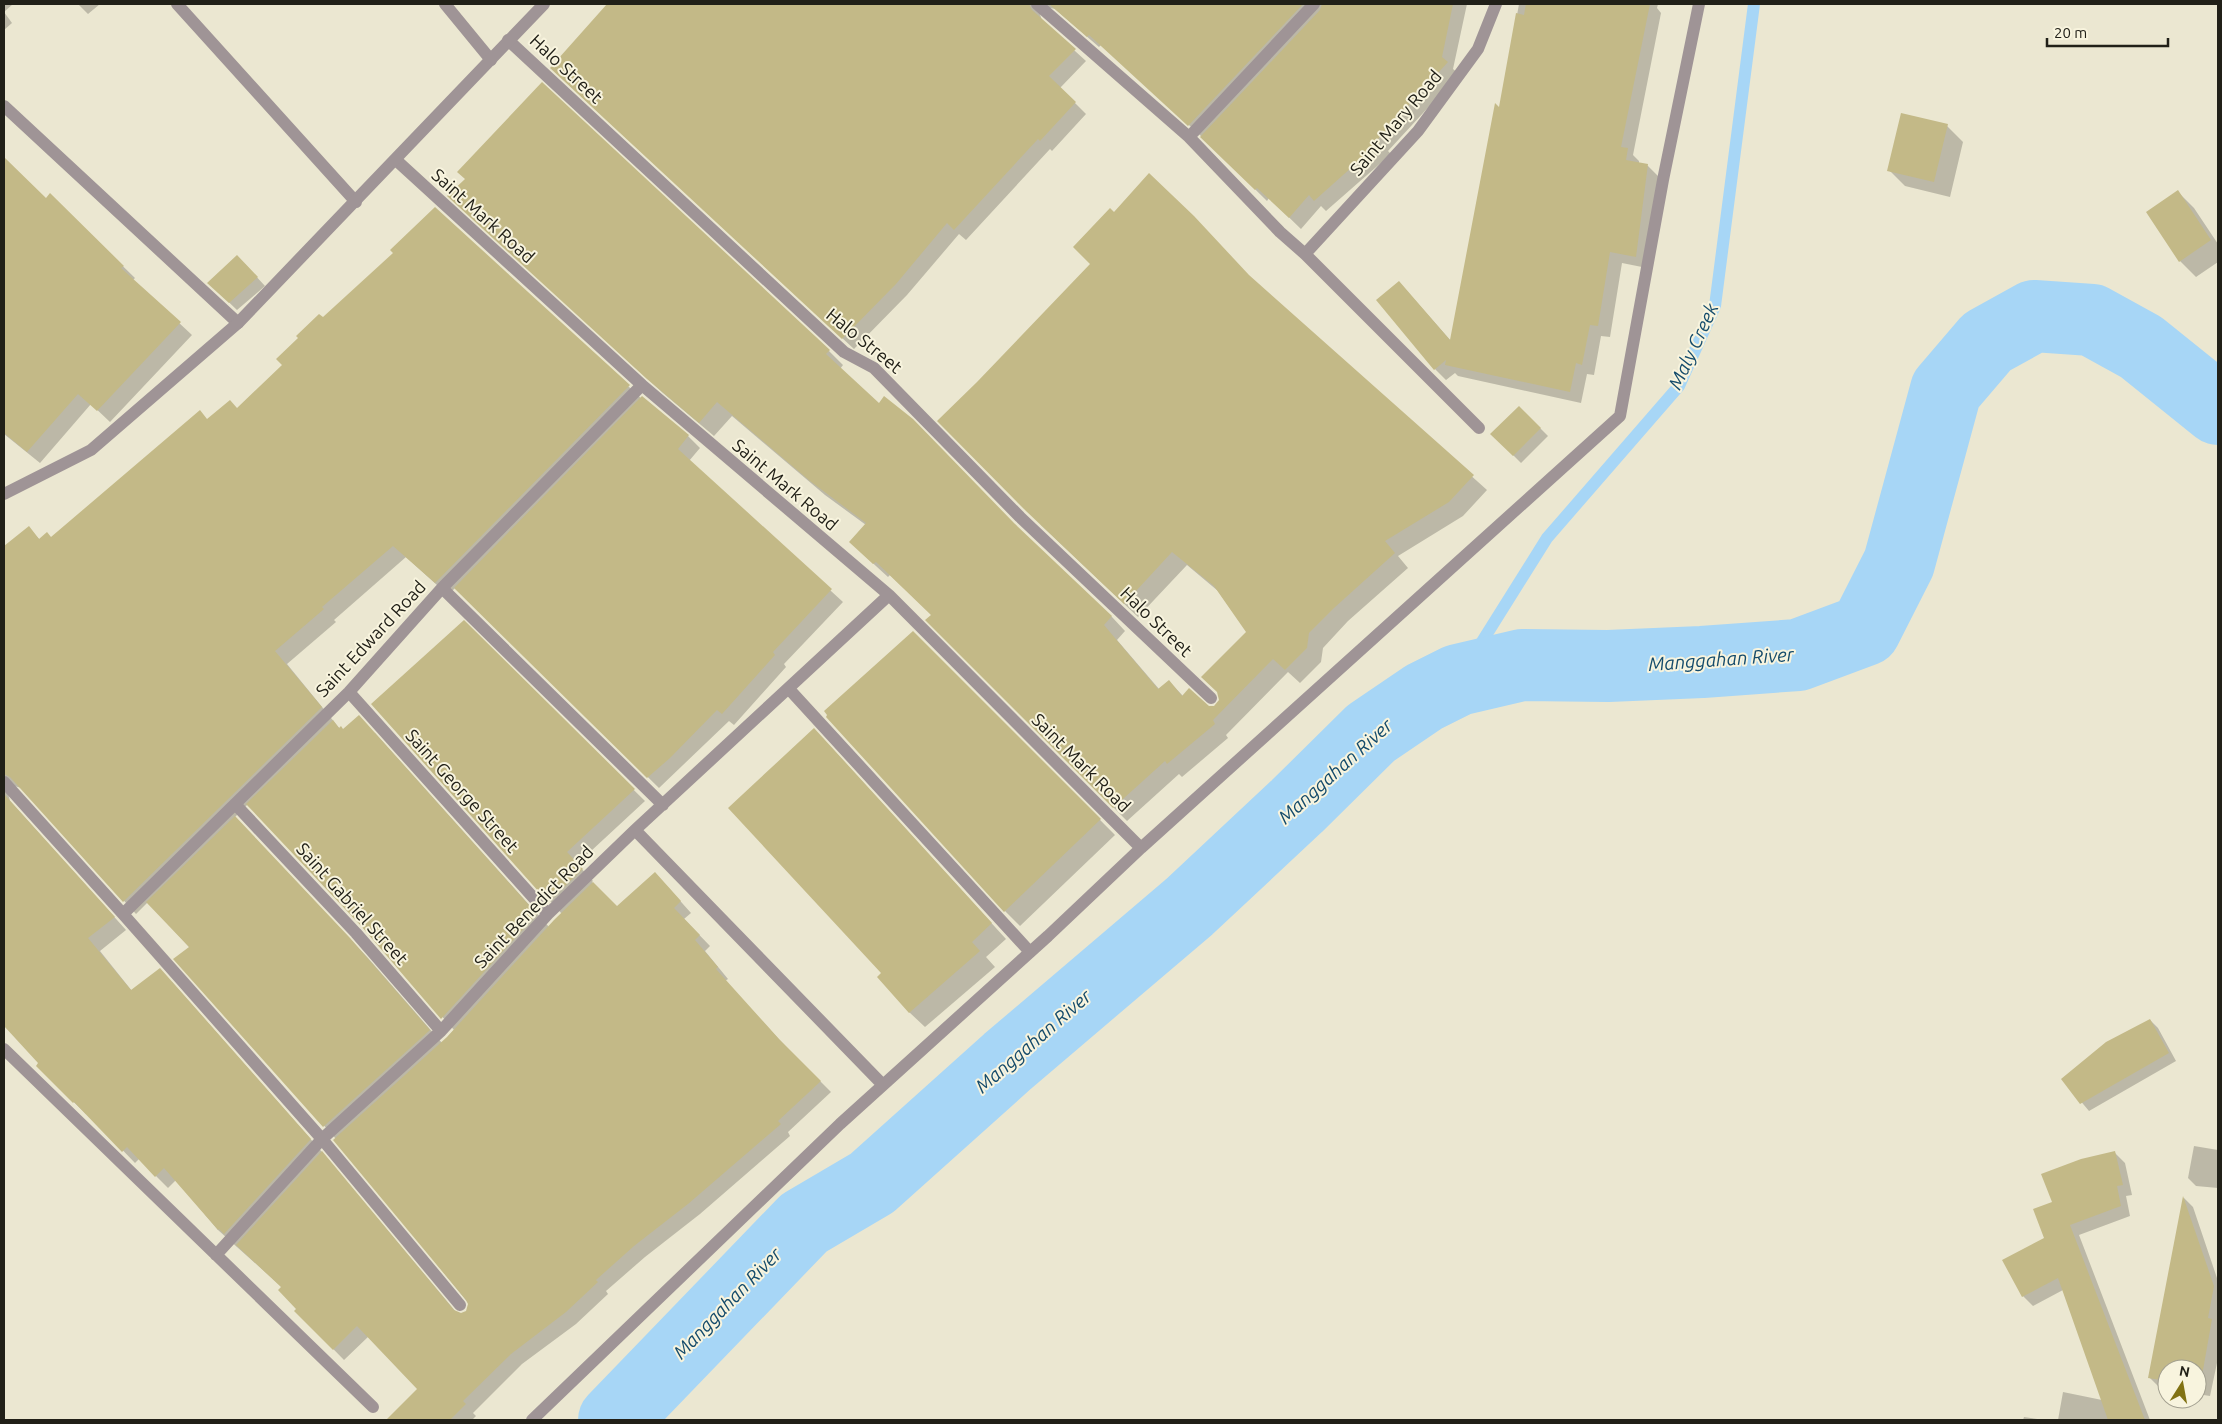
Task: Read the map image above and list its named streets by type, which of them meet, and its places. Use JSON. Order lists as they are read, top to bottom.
{
  "streets": {
    "street": [
      "Halo Street",
      "Saint Mary Road",
      "Saint Mark Road",
      "Saint Edward Road",
      "Saint George Street",
      "Saint Gabriel Street",
      "Saint Benedict Road"
    ]
  },
  "crossings": [
    ["Saint Mark Road", "Saint Edward Road"],
    ["Saint Mark Road", "Saint Benedict Road"],
    ["Saint Edward Road", "Saint George Street"],
    ["Saint Edward Road", "Saint Gabriel Street"],
    ["Saint George Street", "Saint Benedict Road"],
    ["Saint Gabriel Street", "Saint Benedict Road"]
  ],
  "water": ["Maly Creek", "Manggahan River"],
  "scale_bar": "20 m",
  "north": "top"
}
